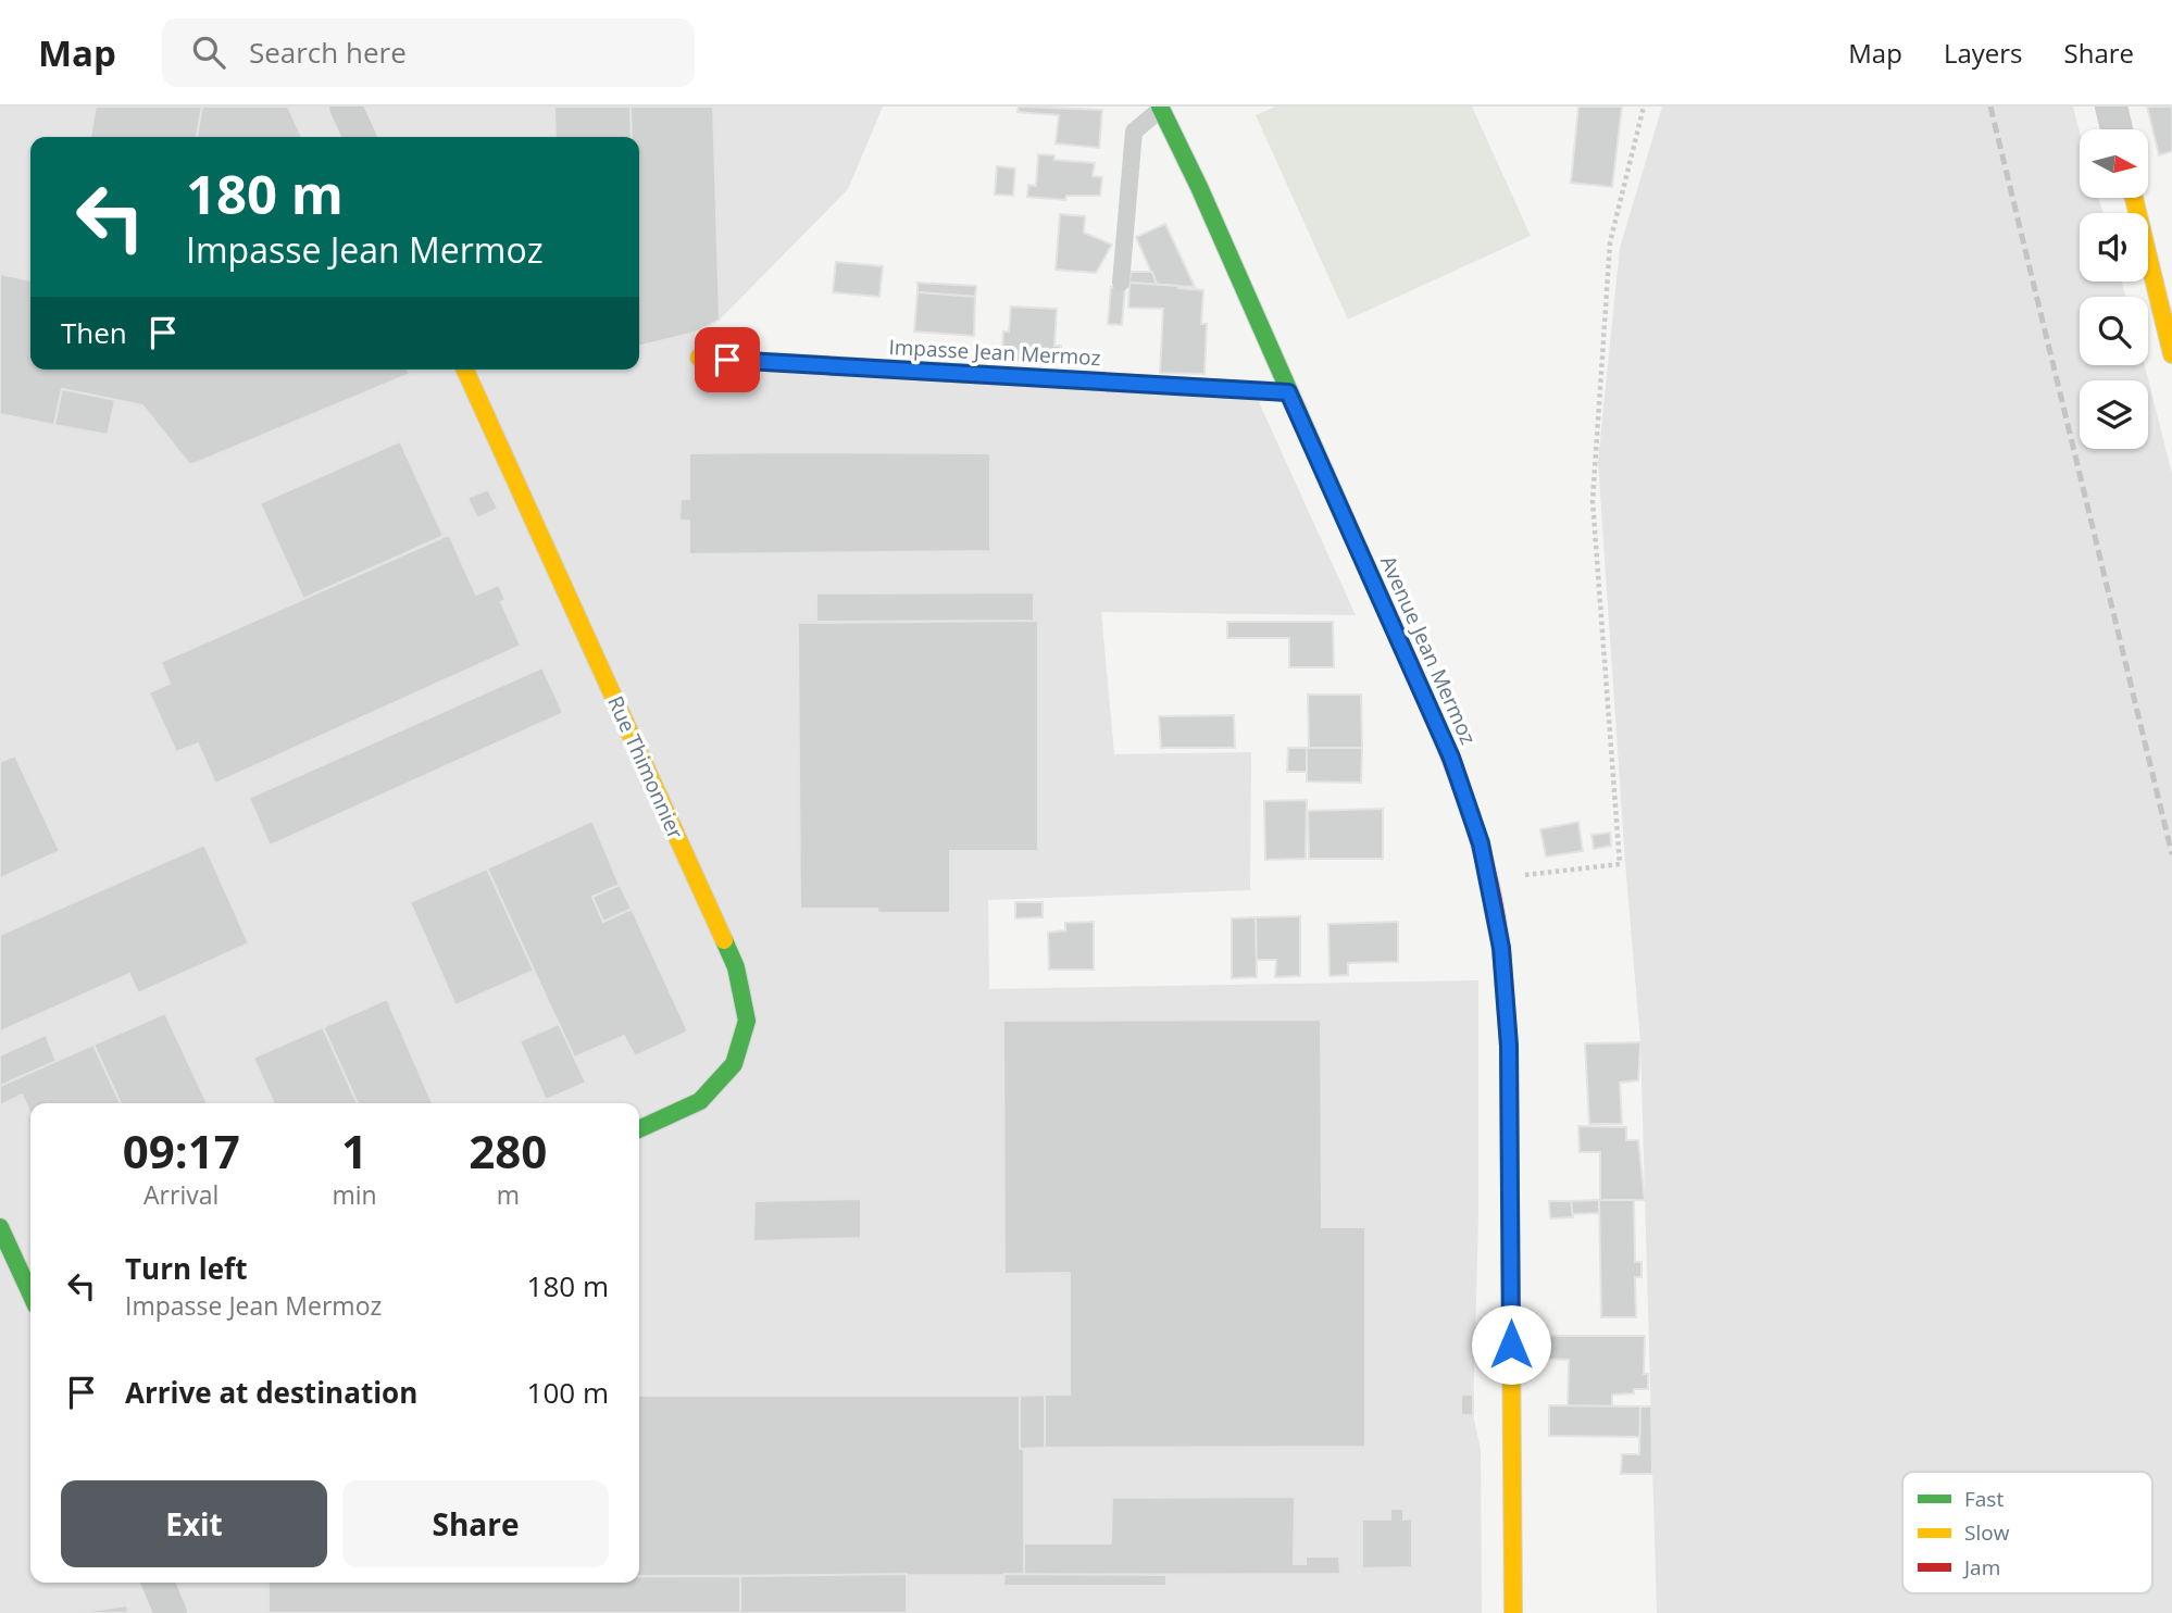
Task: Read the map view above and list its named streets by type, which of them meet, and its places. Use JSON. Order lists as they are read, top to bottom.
{
  "streets": {
    "street": ["Impasse Jean Mermoz", "Avenue Jean Mermoz", "Rue Thimonnier"]
  },
  "crossings": [
    ["Impasse Jean Mermoz", "Avenue Jean Mermoz"]
  ],
  "legend": ["Fast", "Slow", "Jam"],
  "north": "right",
  "page": {
    "header": "Map",
    "search": "Search here",
    "nav": ["Map", "Layers", "Share"],
    "turn": ["180 m", "Impasse Jean Mermoz"],
    "then": "Then",
    "eta": [
      "09:17",
      "Arrival",
      "1",
      "min",
      "280",
      "m"
    ],
    "list": [
      {
        "name": "Turn left",
        "note": "Impasse Jean Mermoz",
        "value": "180 m"
      },
      {
        "name": "Arrive at destination",
        "value": "100 m"
      }
    ],
    "buttons": ["Exit", "Share"]
  }
}
